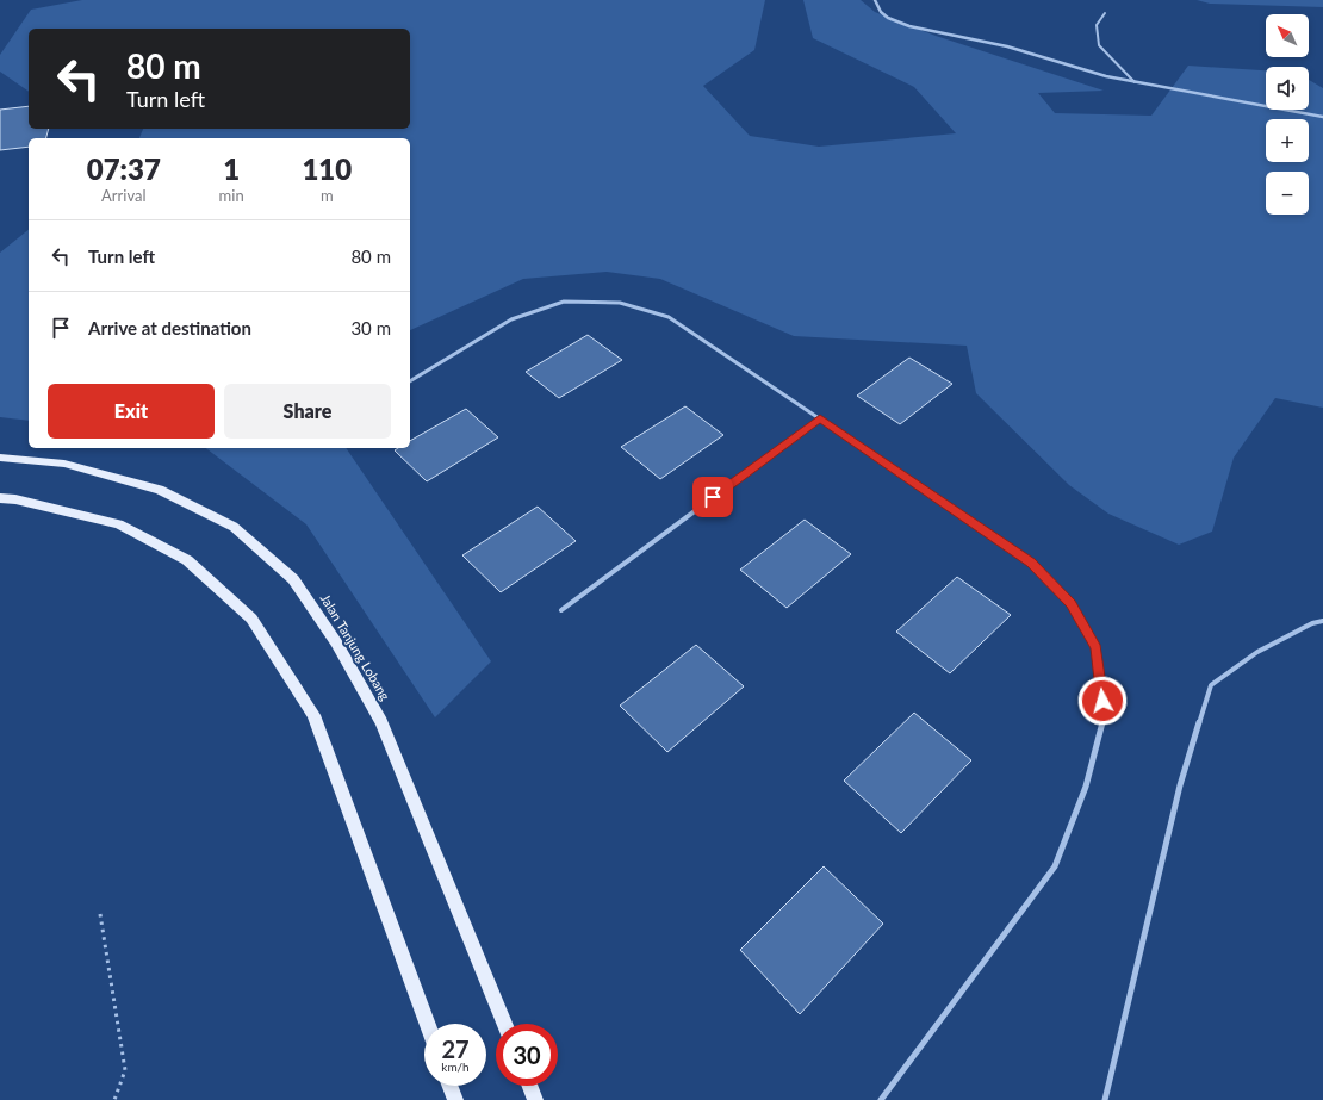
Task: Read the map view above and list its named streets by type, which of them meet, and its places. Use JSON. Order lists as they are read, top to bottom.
{
  "streets": {
    "main road": ["Jalan Tanjung Lobang"]
  },
  "north": "top left",
  "page": {
    "map_buttons": ["+", "−"],
    "turn": ["80 m", "Turn left"],
    "eta": [
      "07:37",
      "Arrival",
      "1",
      "min",
      "110",
      "m"
    ],
    "list": [
      {
        "name": "Turn left",
        "value": "80 m"
      },
      {
        "name": "Arrive at destination",
        "value": "30 m"
      }
    ],
    "buttons": ["Exit", "Share"],
    "speed": "27 km/h",
    "limit": "30"
  }
}
